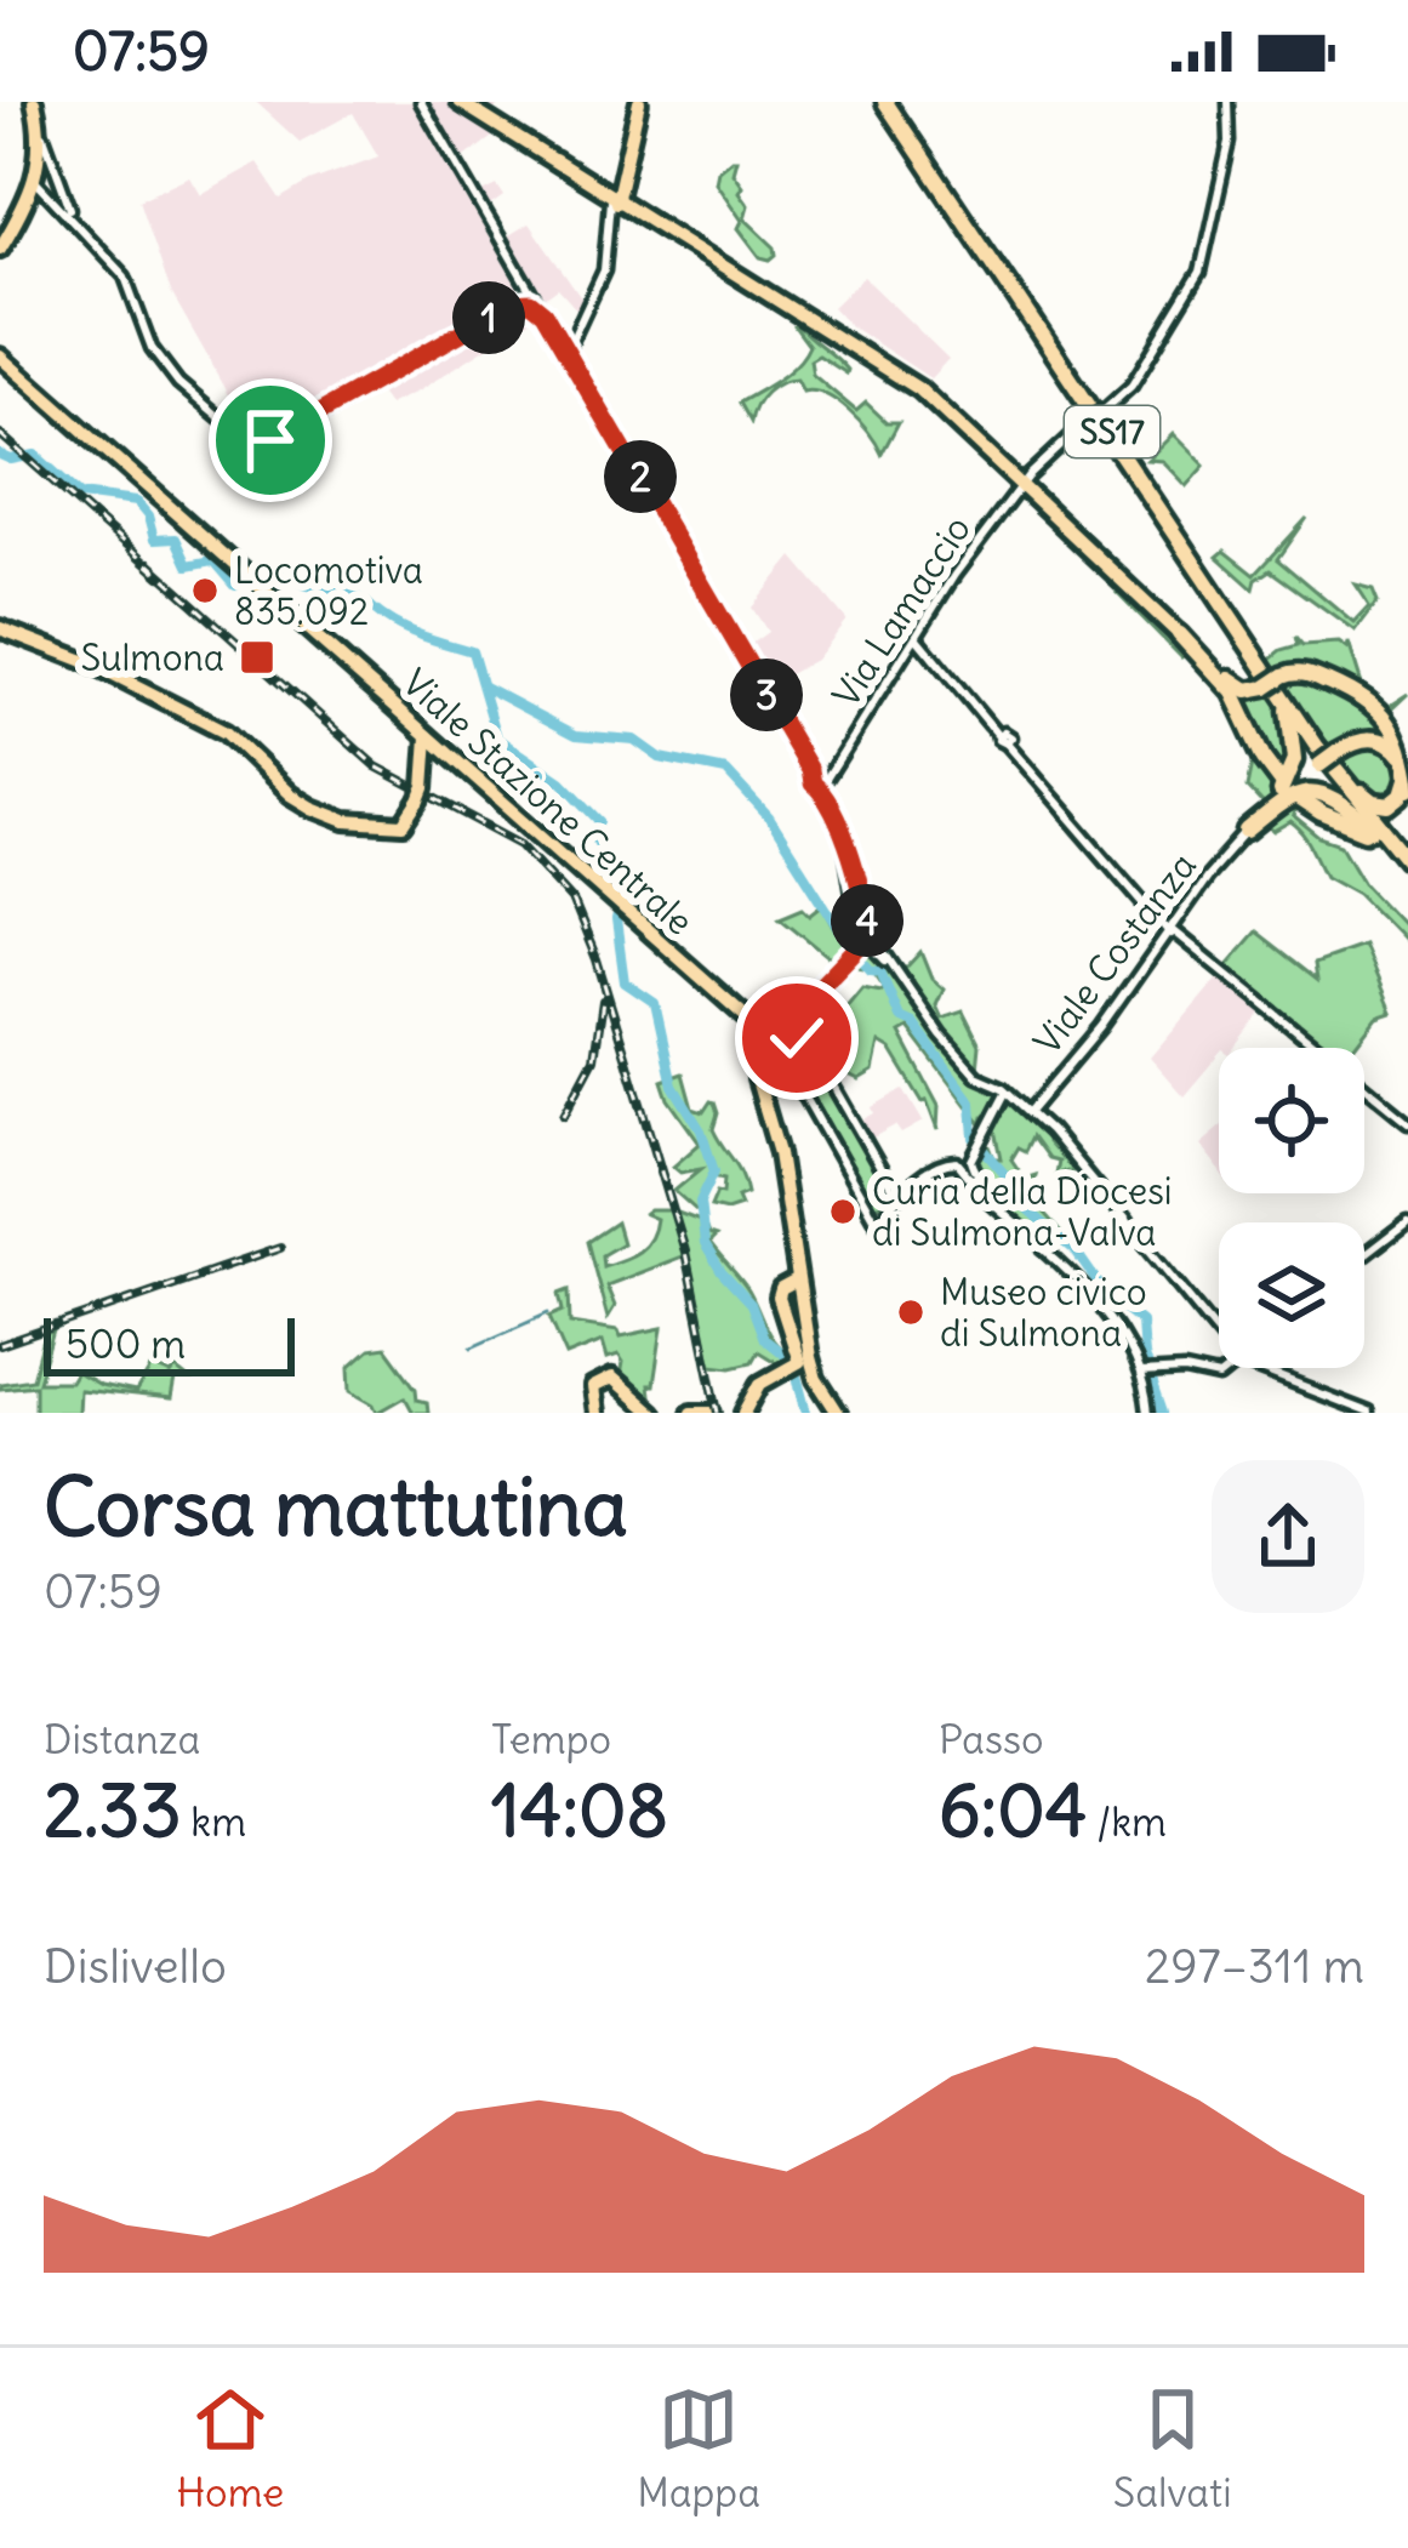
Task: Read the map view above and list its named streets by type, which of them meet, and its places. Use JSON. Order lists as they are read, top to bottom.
{
  "streets": {
    "highway": ["SS17"],
    "main road": ["Viale Stazione Centrale"],
    "street": ["Via Lamaccio", "Viale Costanza"]
  },
  "places": {
    "other": ["Locomotiva 835.092", "Curia della Diocesi di Sulmona-Valva", "Museo civico di Sulmona"],
    "transit": ["Sulmona"]
  },
  "scale_bar": "500 m",
  "page": {
    "status": "07:59",
    "pins": [
      "1",
      "2",
      "3",
      "4"
    ],
    "scale": "500 m",
    "heading": ["Corsa mattutina", "07:59"],
    "stats": [
      ["Distanza", "2.33 km"],
      ["Tempo", "14:08"],
      ["Passo", "6:04 /km"]
    ],
    "chart": ["Dislivello", "297–311 m"],
    "tabs": ["Home", "Mappa", "Salvati"]
  }
}
